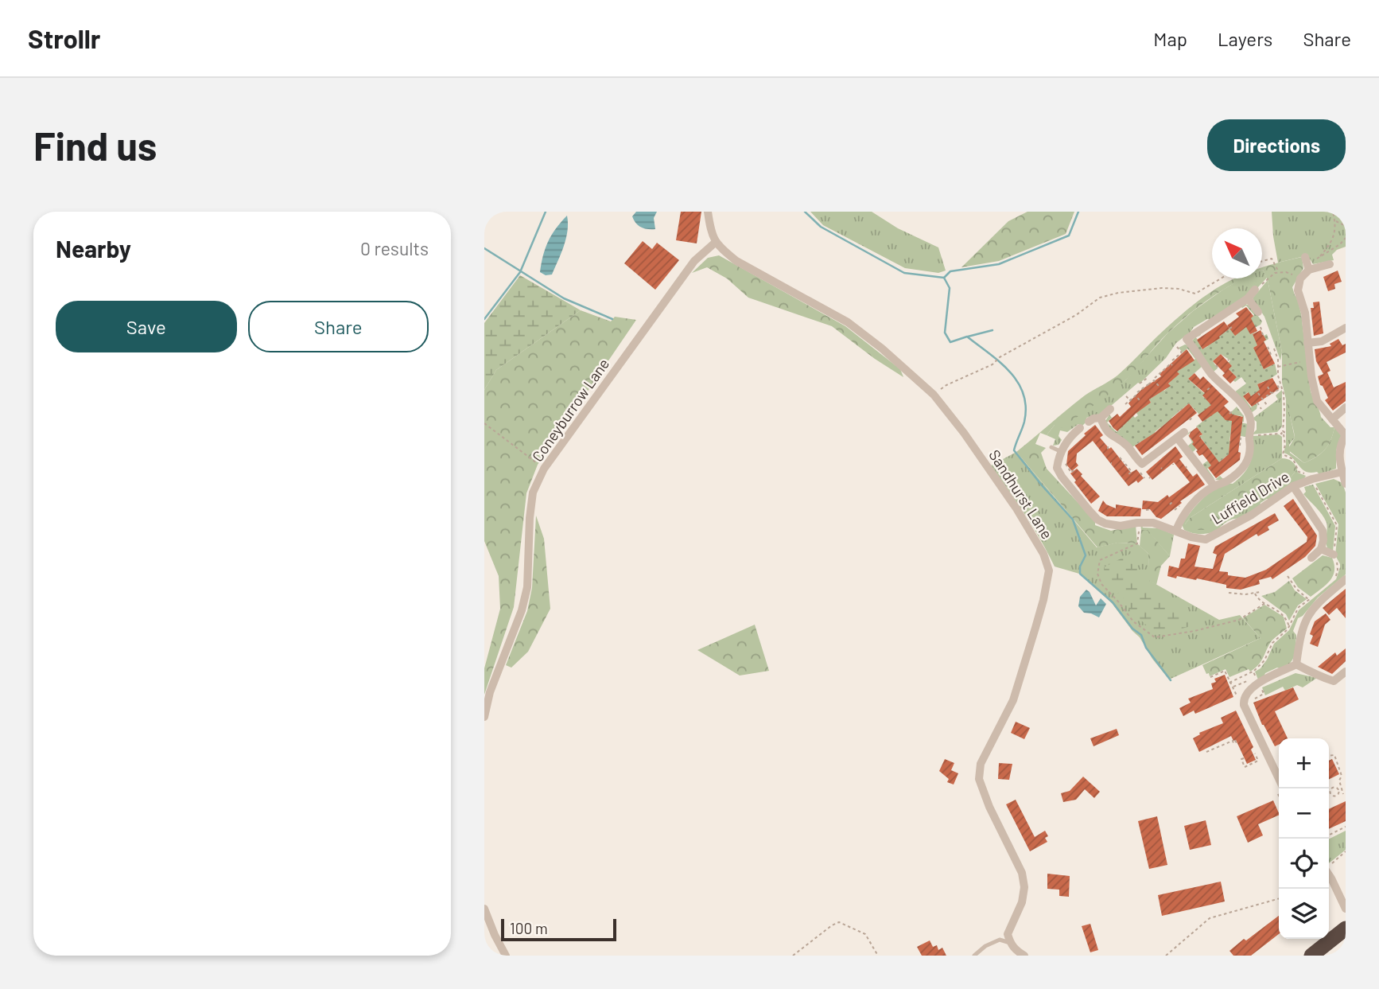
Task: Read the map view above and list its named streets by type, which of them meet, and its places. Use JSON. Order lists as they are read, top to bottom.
{
  "streets": {
    "street": ["Coneyburrow Lane", "Sandhurst Lane", "Luffield Drive"]
  },
  "crossings": [
    ["Coneyburrow Lane", "Sandhurst Lane"]
  ],
  "scale_bar": "100 m",
  "north": "top left",
  "page": {
    "header": "Strollr",
    "nav": ["Map", "Layers", "Share"],
    "buttons": [
      "Directions",
      ["Save", "Share"]
    ],
    "title": "Find us",
    "heading": ["Nearby", "0 results"],
    "map_buttons": ["+", "−"],
    "scale": "100 m"
  }
}
